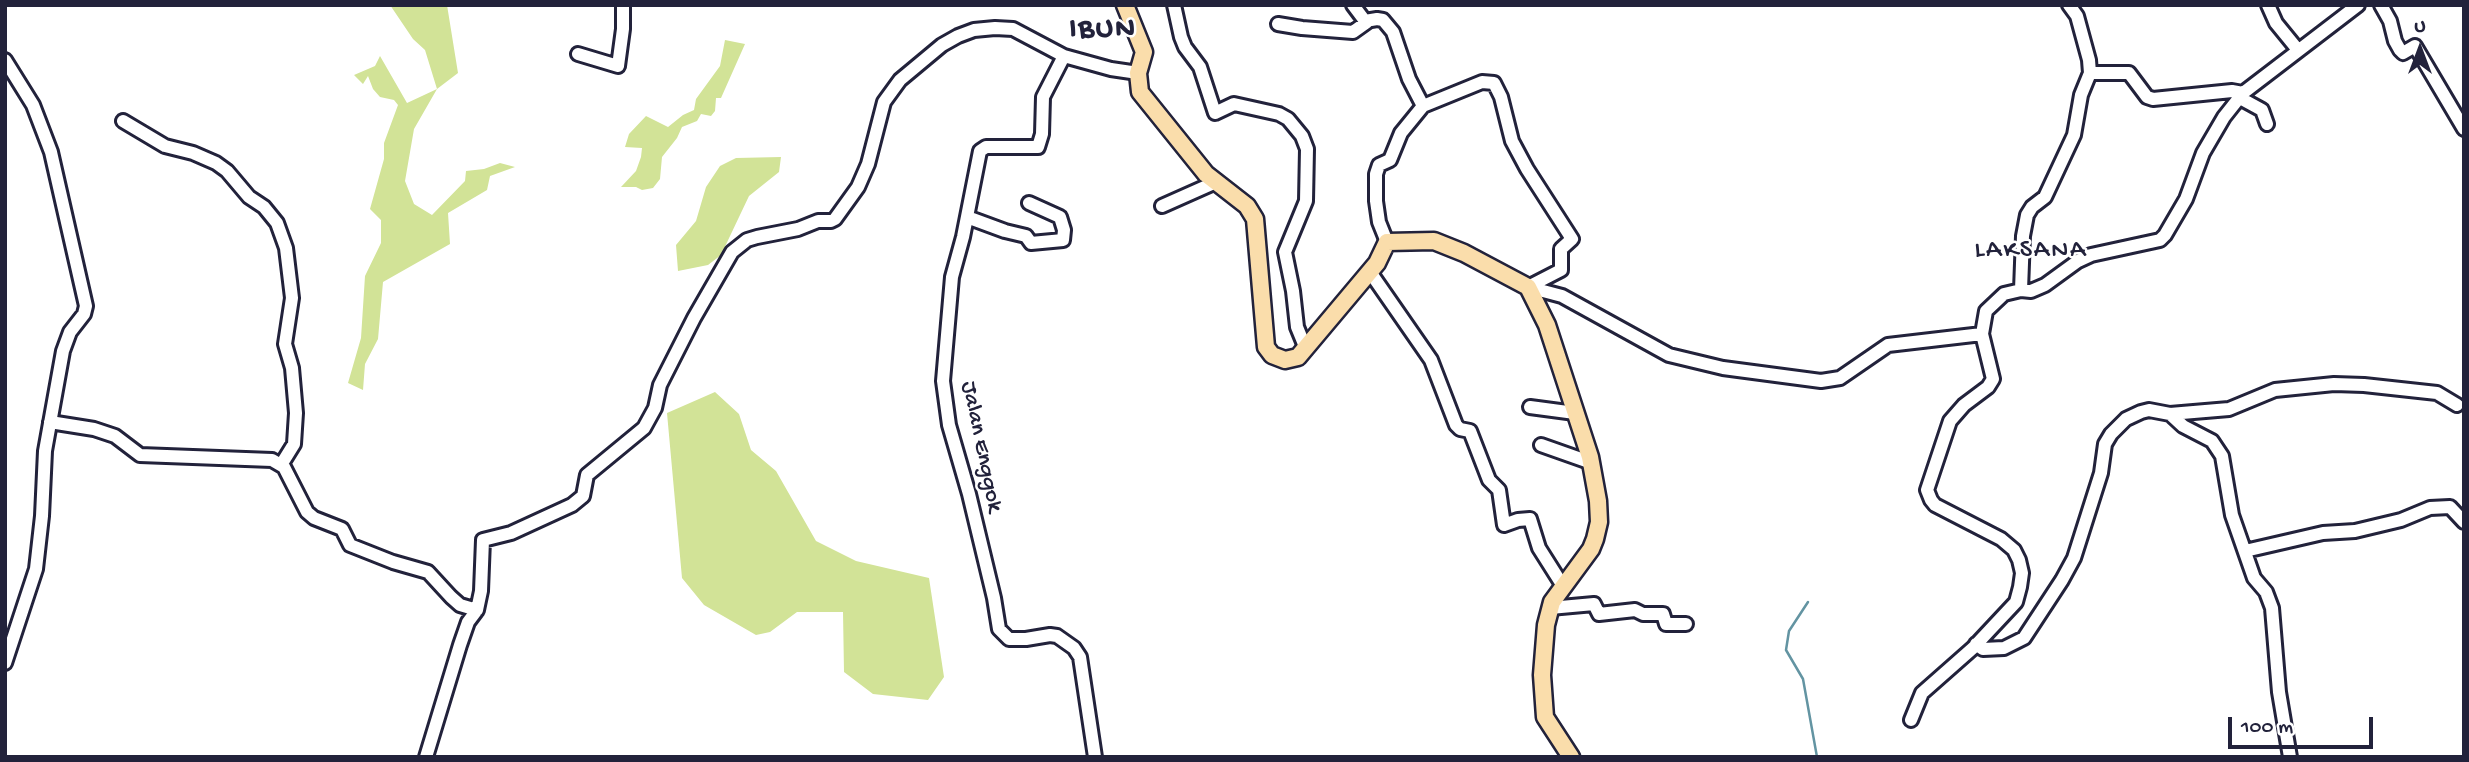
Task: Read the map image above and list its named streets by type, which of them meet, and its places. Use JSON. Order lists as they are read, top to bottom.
{
  "streets": {
    "street": ["Jalan Enggok"]
  },
  "districts": ["IBUN", "LAKSANA"],
  "scale_bar": "100 m",
  "north": "top"
}
